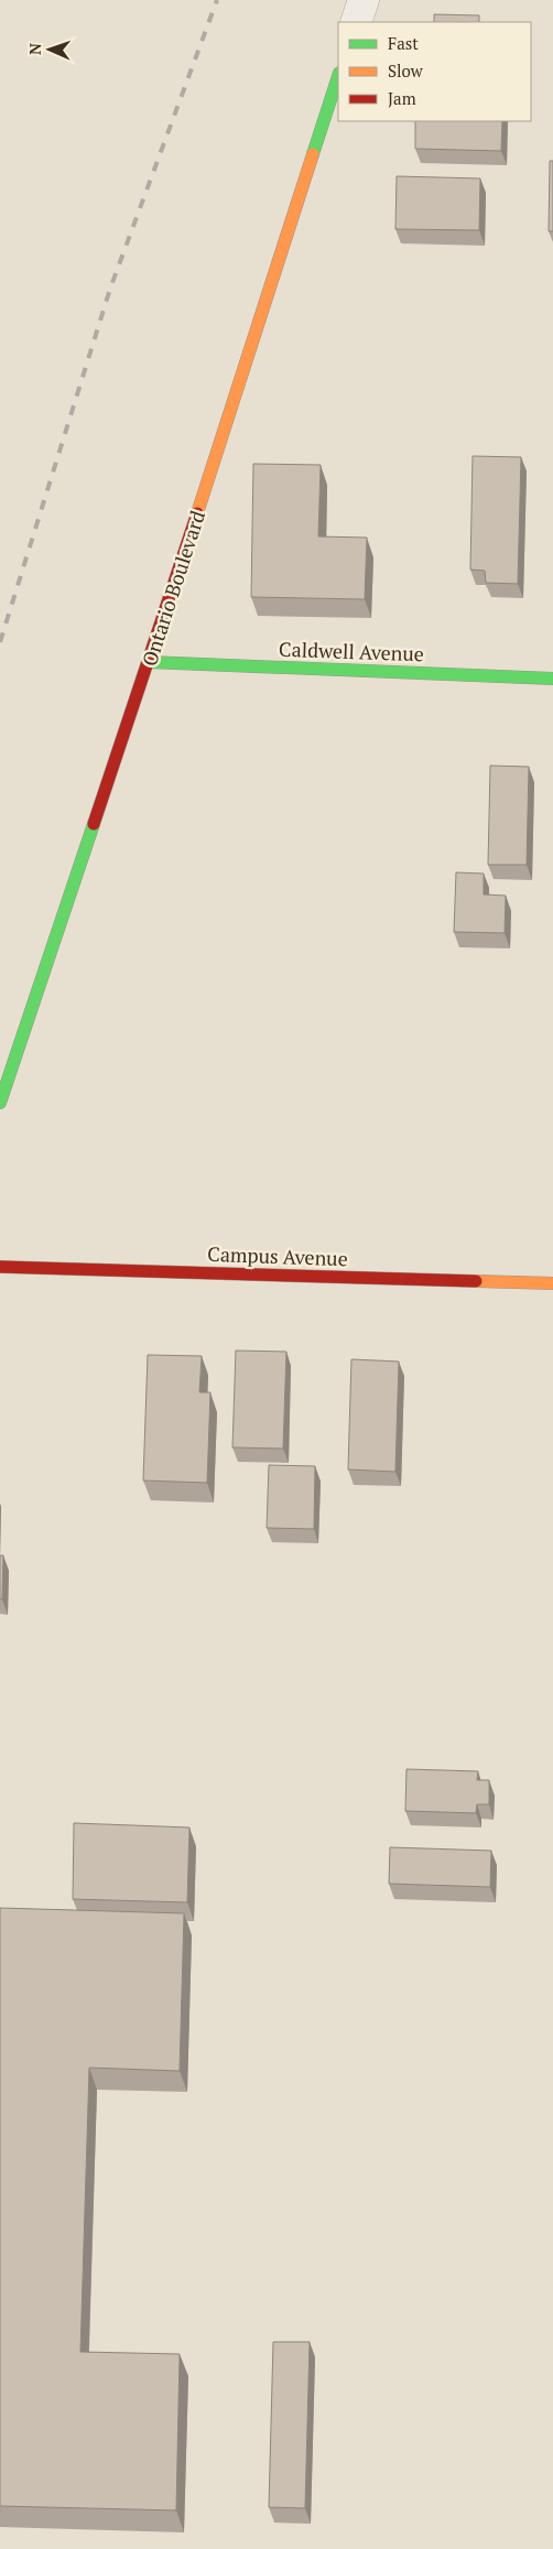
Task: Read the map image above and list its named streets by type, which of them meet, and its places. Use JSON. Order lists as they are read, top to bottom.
{
  "streets": {
    "street": ["Ontario Boulevard", "Caldwell Avenue", "Campus Avenue"]
  },
  "crossings": [
    ["Ontario Boulevard", "Caldwell Avenue"]
  ],
  "legend": ["Fast", "Slow", "Jam"],
  "north": "left"
}
